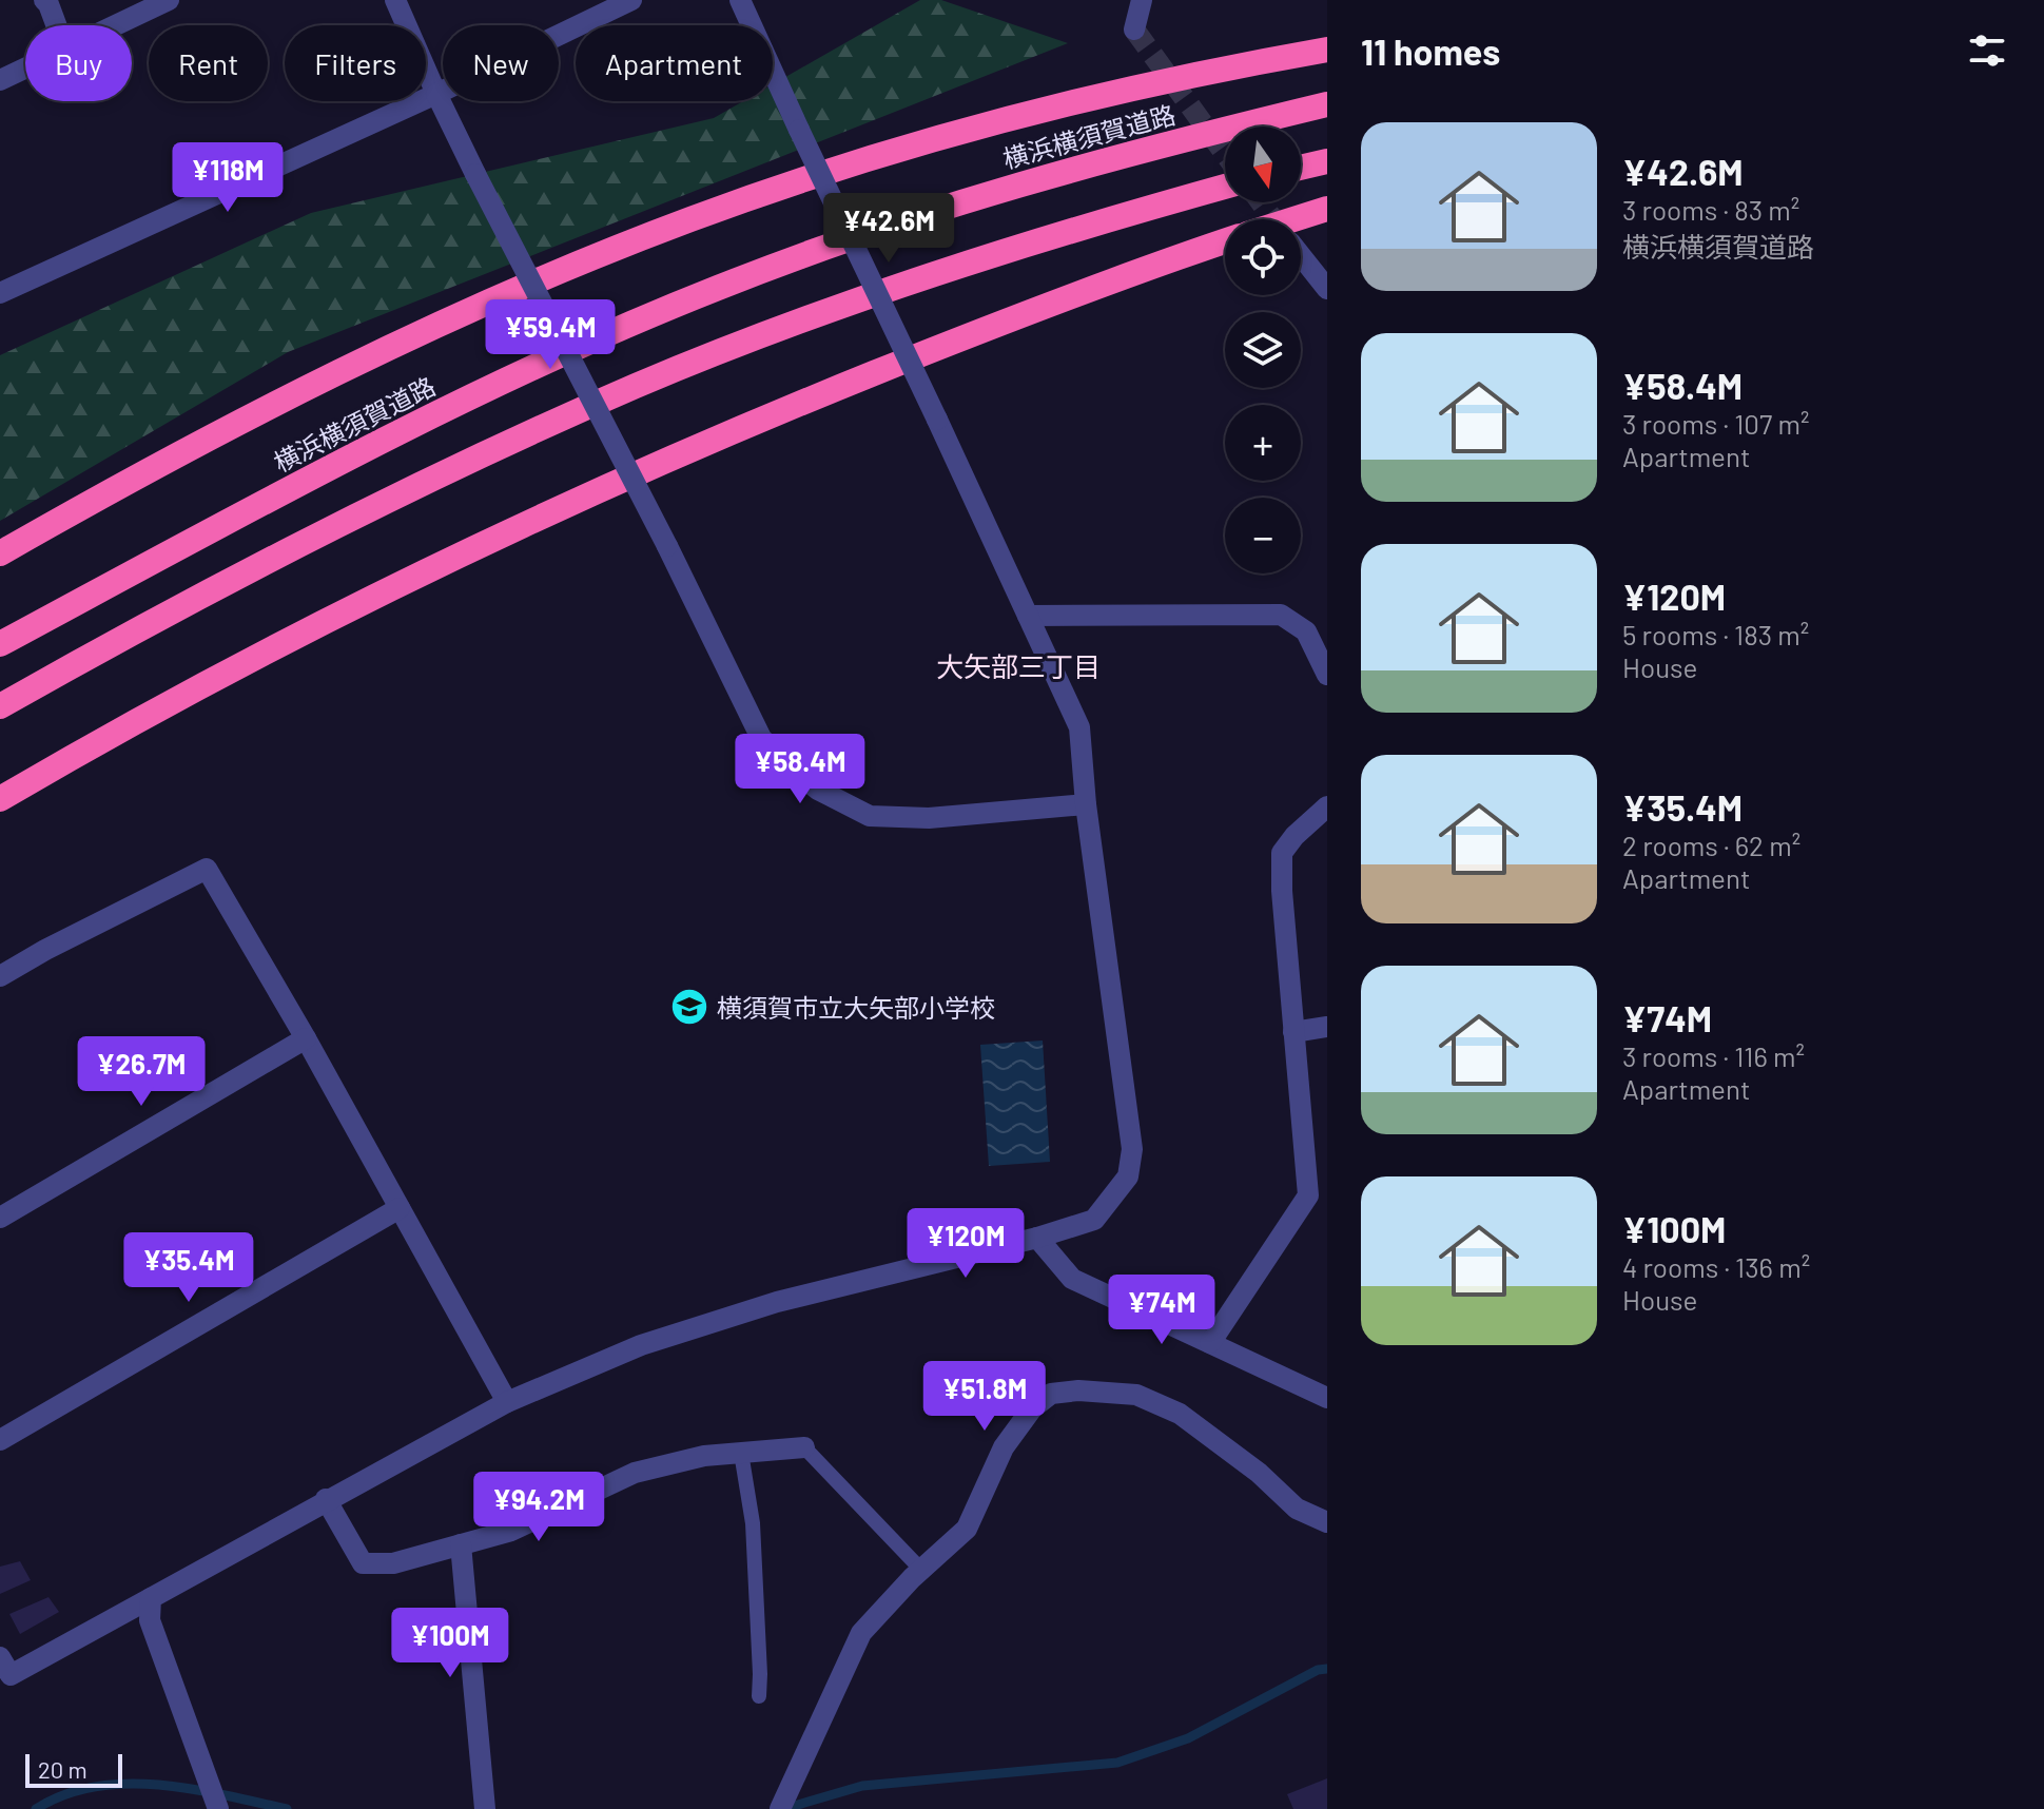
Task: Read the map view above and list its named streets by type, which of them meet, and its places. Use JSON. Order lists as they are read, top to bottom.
{
  "streets": {
    "highway": ["横浜横須賀道路"]
  },
  "districts": ["大矢部三丁目"],
  "places": {
    "school or university": ["横須賀市立大矢部小学校"]
  },
  "scale_bar": "20 m",
  "north": "bottom",
  "page": {
    "heading": "11 homes",
    "chip": [
      "Buy",
      "Rent",
      "Filters",
      "New",
      "Apartment"
    ],
    "list": [
      {
        "name": "¥42.6M",
        "note": "3 rooms · 83 m² · 横浜横須賀道路"
      },
      {
        "name": "¥58.4M",
        "note": "3 rooms · 107 m² · Apartment"
      },
      {
        "name": "¥120M",
        "note": "5 rooms · 183 m² · House"
      },
      {
        "name": "¥35.4M",
        "note": "2 rooms · 62 m² · Apartment"
      },
      {
        "name": "¥74M",
        "note": "3 rooms · 116 m² · Apartment"
      },
      {
        "name": "¥100M",
        "note": "4 rooms · 136 m² · House"
      }
    ],
    "map_buttons": ["+", "−"],
    "price": [
      "¥118M",
      "¥42.6M",
      "¥59.4M",
      "¥58.4M",
      "¥26.7M",
      "¥120M",
      "¥35.4M",
      "¥74M",
      "¥51.8M",
      "¥94.2M",
      "¥100M"
    ],
    "scale": "20 m"
  }
}
